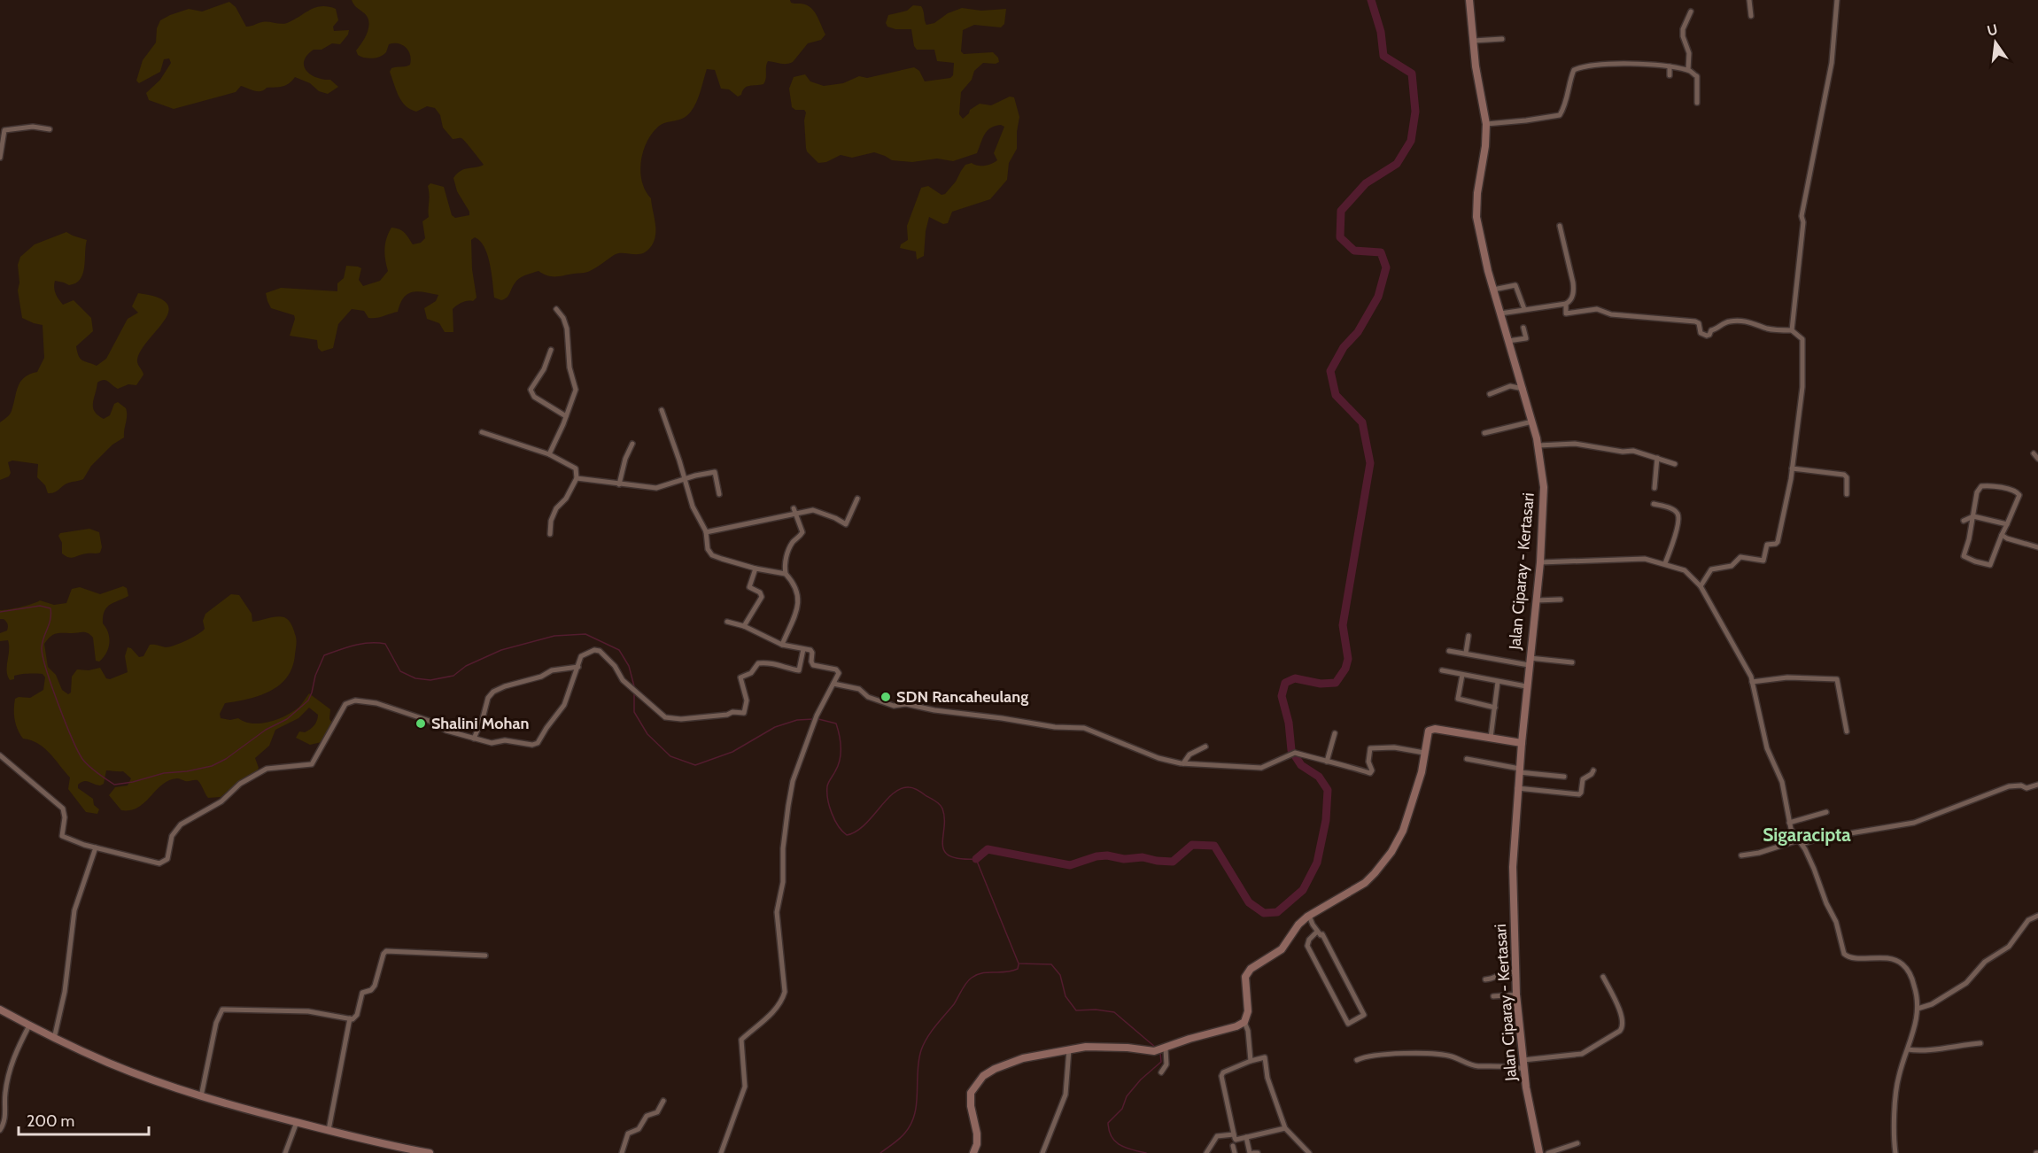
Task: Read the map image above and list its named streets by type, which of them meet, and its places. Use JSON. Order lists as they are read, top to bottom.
{
  "streets": {
    "street": ["Jalan Ciparay - Kertasari"]
  },
  "districts": ["Sigaracipta"],
  "places": ["SDN Rancaheulang", "Shalini Mohan"],
  "scale_bar": "200 m",
  "north": "top"
}
